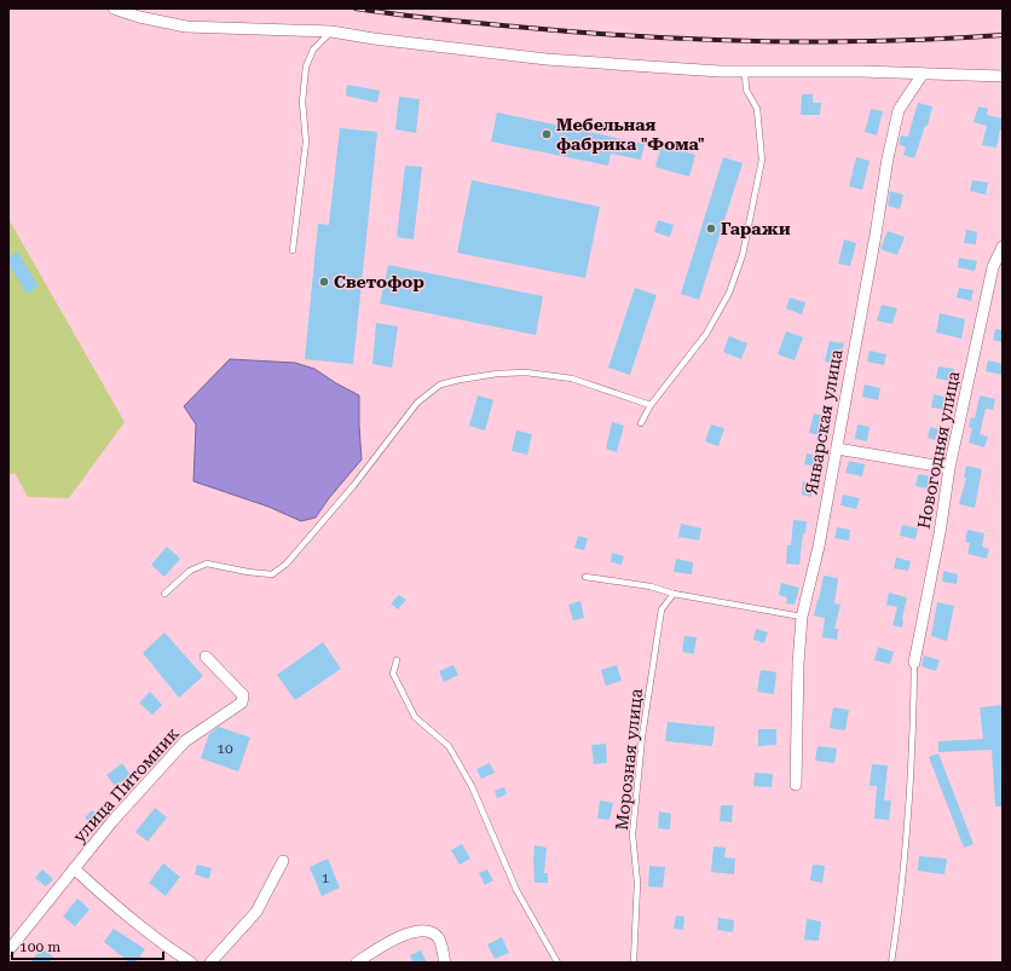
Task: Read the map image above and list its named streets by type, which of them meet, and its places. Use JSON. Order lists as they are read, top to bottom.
{
  "streets": {
    "street": ["Январская улица", "Новогодняя улица", "улица Питомник"],
    "lane": ["Морозная улица"]
  },
  "places": ["Мебельная фабрика \"Фома\"", "Гаражи", "Светофор"],
  "house_numbers": ["10", "1"],
  "scale_bar": "100 m"
}
